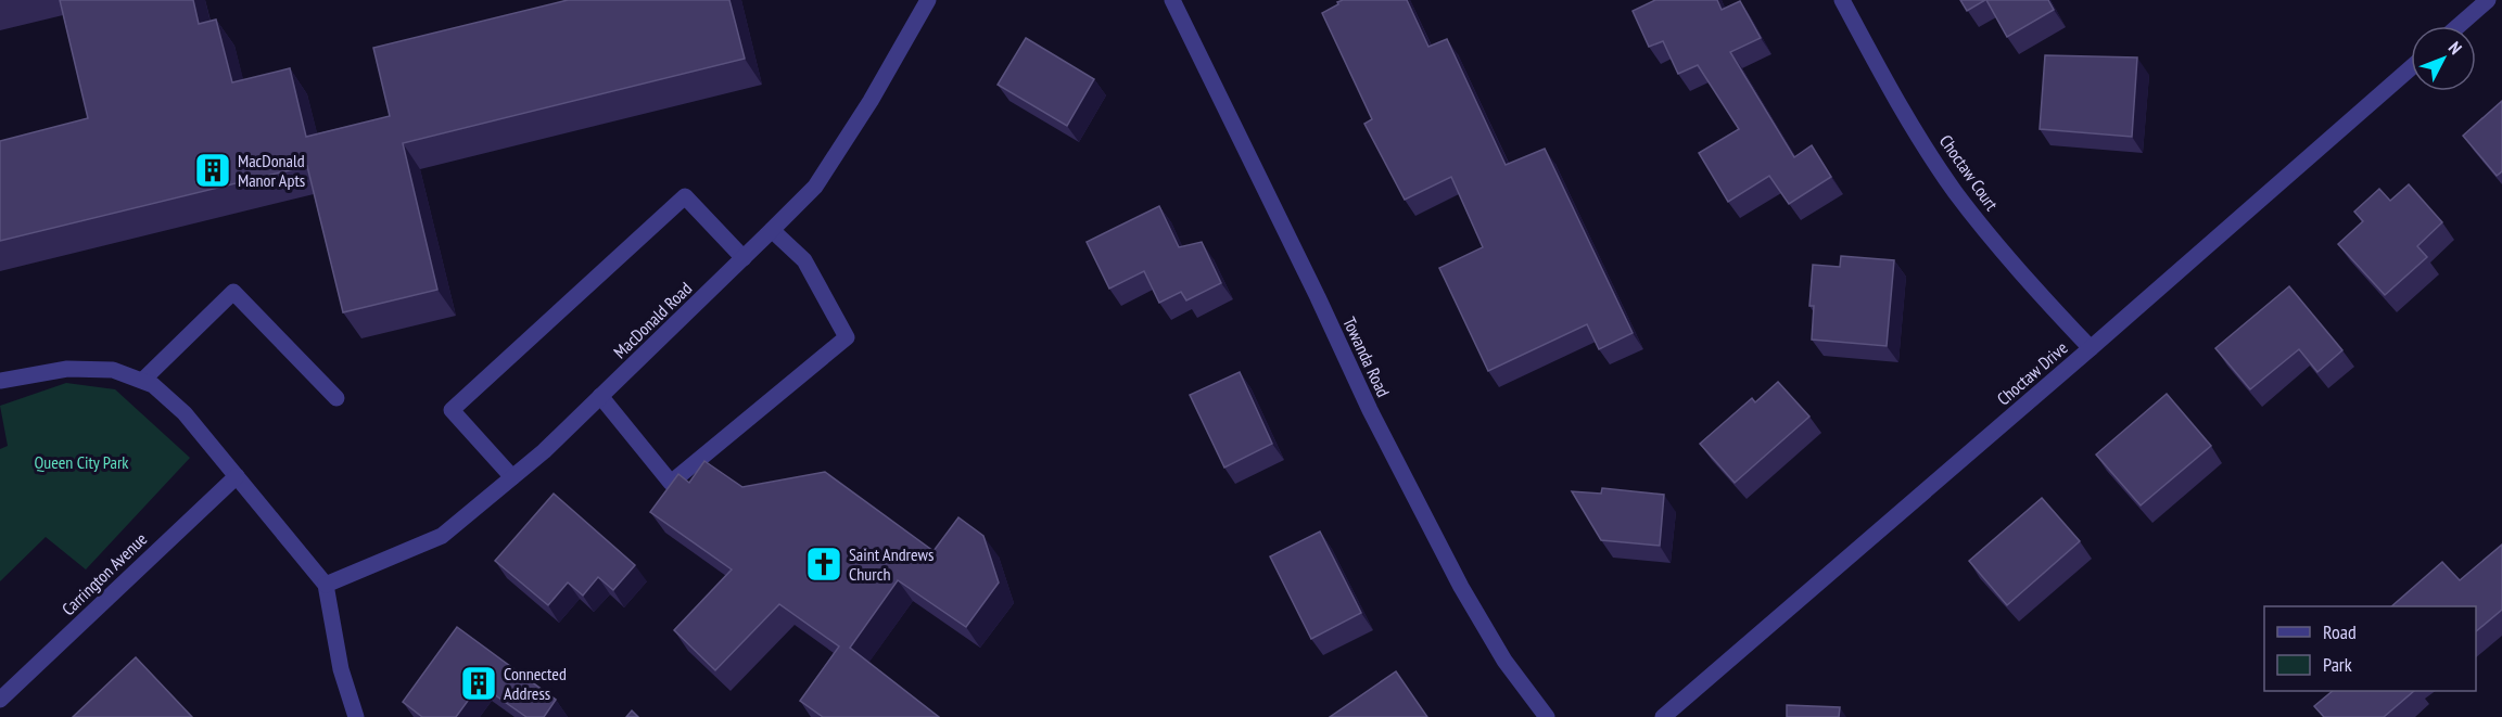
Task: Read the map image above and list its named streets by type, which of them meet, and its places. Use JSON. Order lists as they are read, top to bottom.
{
  "streets": {
    "street": [
      "Choctaw Court",
      "MacDonald Road",
      "Towanda Road",
      "Choctaw Drive",
      "Carrington Avenue"
    ]
  },
  "crossings": [
    ["Choctaw Court", "Choctaw Drive"]
  ],
  "parks": ["Queen City Park"],
  "places": {
    "building": ["MacDonald Manor Apts", "Connected Address"],
    "church": ["Saint Andrews Church"]
  },
  "legend": ["Road", "Park"],
  "north": "top right"
}
